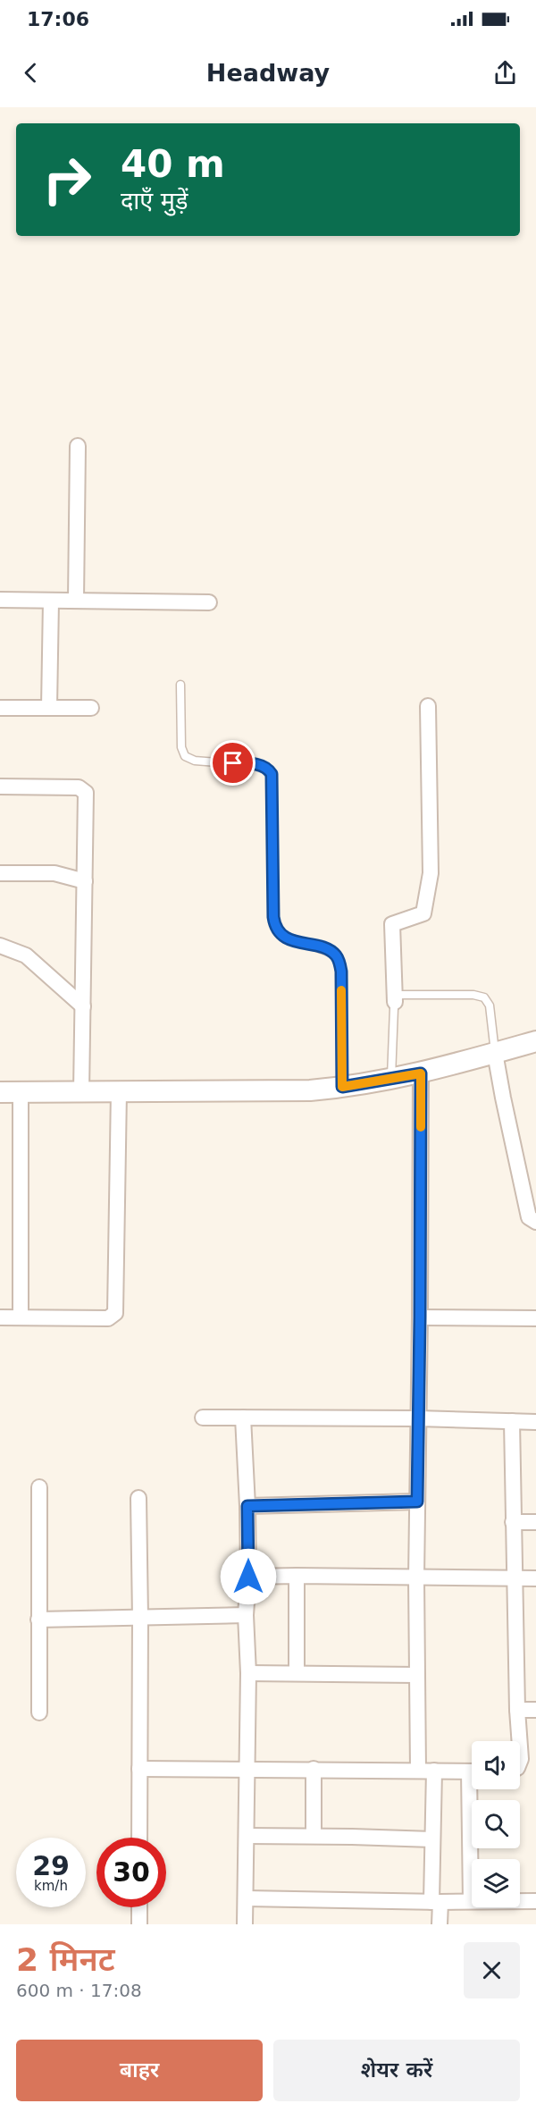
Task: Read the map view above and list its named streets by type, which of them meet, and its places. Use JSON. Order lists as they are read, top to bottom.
{
  "page": {
    "status": "17:06",
    "header": "Headway",
    "turn": ["40 m", "दाएँ मुड़ें"],
    "speed": "29 km/h",
    "limit": "30",
    "heading": ["2 मिनट", "600 m · 17:08"],
    "buttons": ["बाहर", "शेयर करें"]
  }
}
